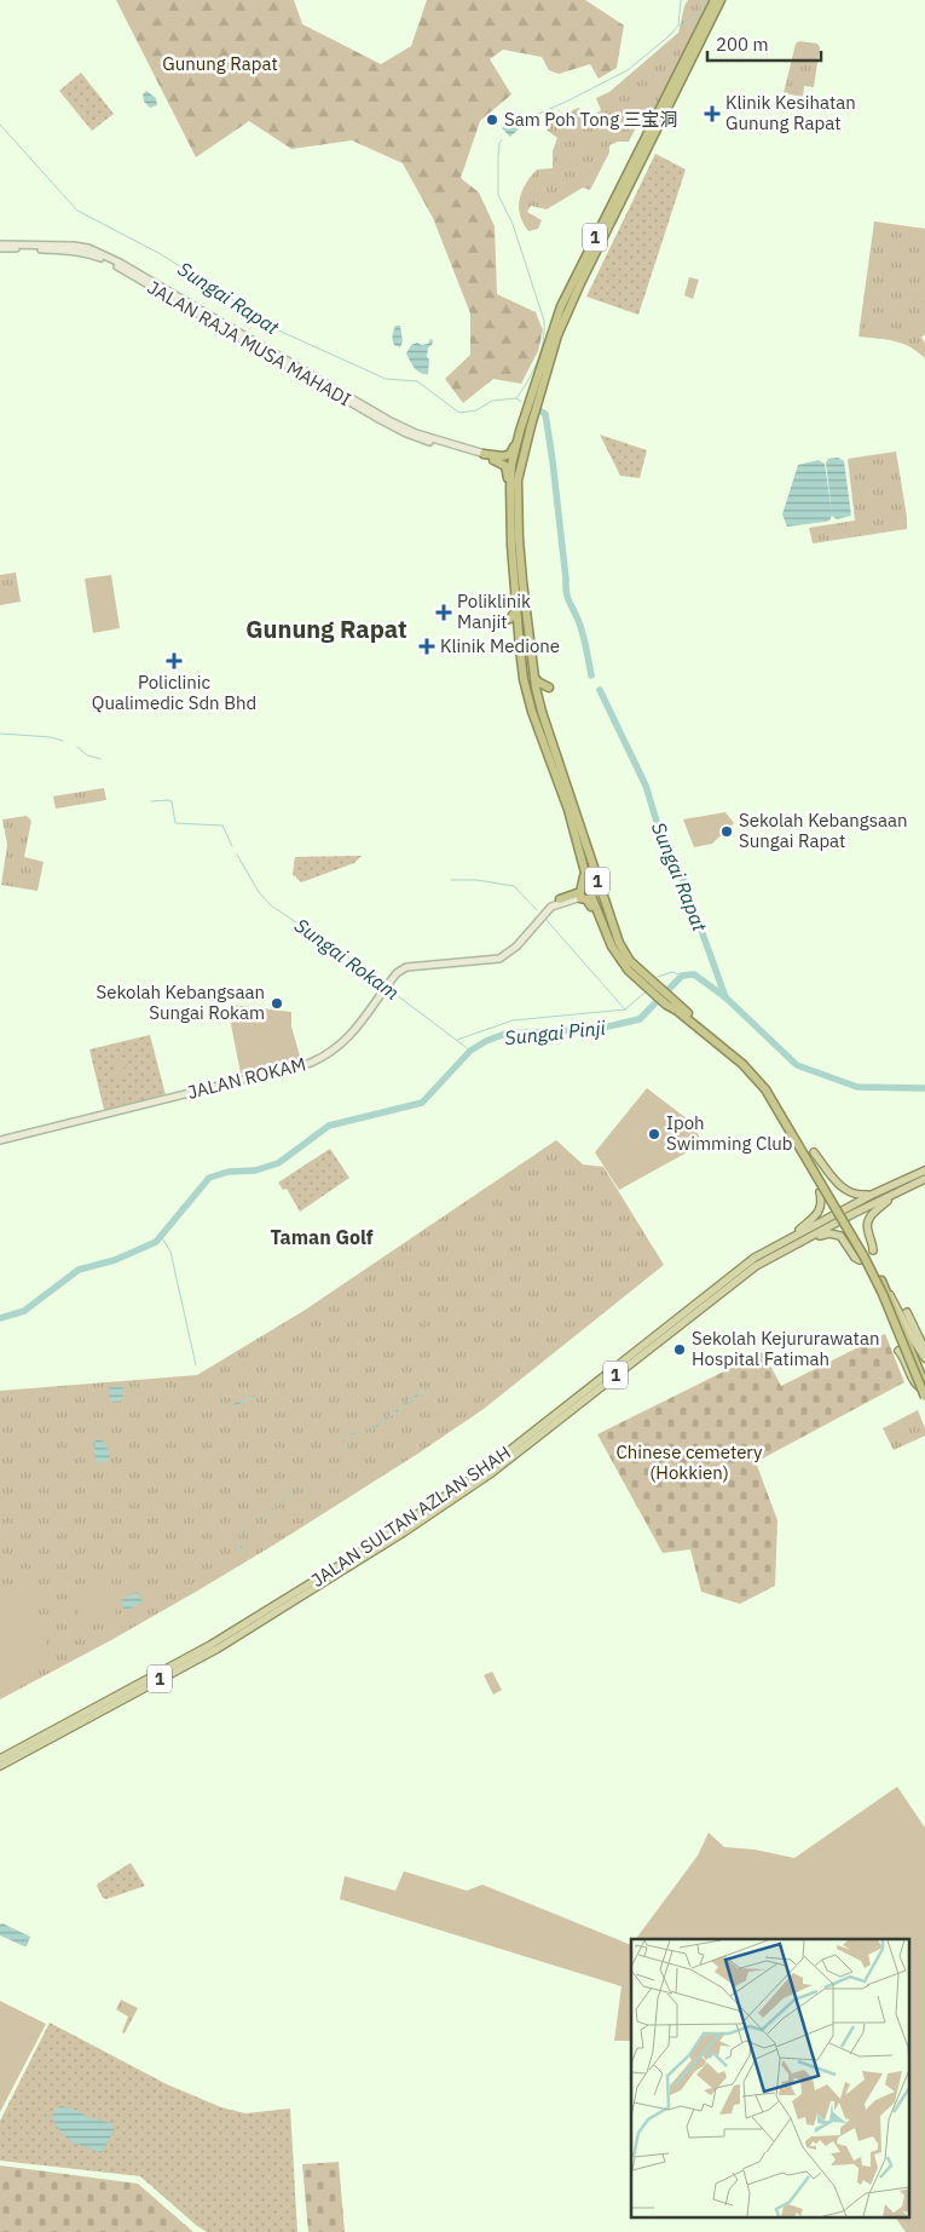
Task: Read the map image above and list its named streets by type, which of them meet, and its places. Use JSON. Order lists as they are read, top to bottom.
{
  "streets": {
    "highway": ["1"],
    "main road": ["JALAN RAJA MUSA MAHADI", "JALAN ROKAM", "JALAN SULTAN AZLAN SHAH"]
  },
  "crossings": [
    ["1", "JALAN RAJA MUSA MAHADI"],
    ["1", "JALAN ROKAM"]
  ],
  "districts": ["Gunung Rapat", "Taman Golf"],
  "water": ["Sungai Rapat", "Sungai Rokam", "Sungai Pinji"],
  "parks": ["Gunung Rapat", "Chinese cemetery (Hokkien)"],
  "places": {
    "health": [
      "Klinik Kesihatan Gunung Rapat",
      "Poliklinik Manjit",
      "Klinik Medione",
      "Policlinic Qualimedic Sdn Bhd"
    ],
    "other": [
      "Sam Poh Tong 三宝洞",
      "Sekolah Kebangsaan Sungai Rapat",
      "Sekolah Kebangsaan Sungai Rokam",
      "Ipoh Swimming Club",
      "Sekolah Kejururawatan Hospital Fatimah"
    ]
  },
  "scale_bar": "200 m"
}
